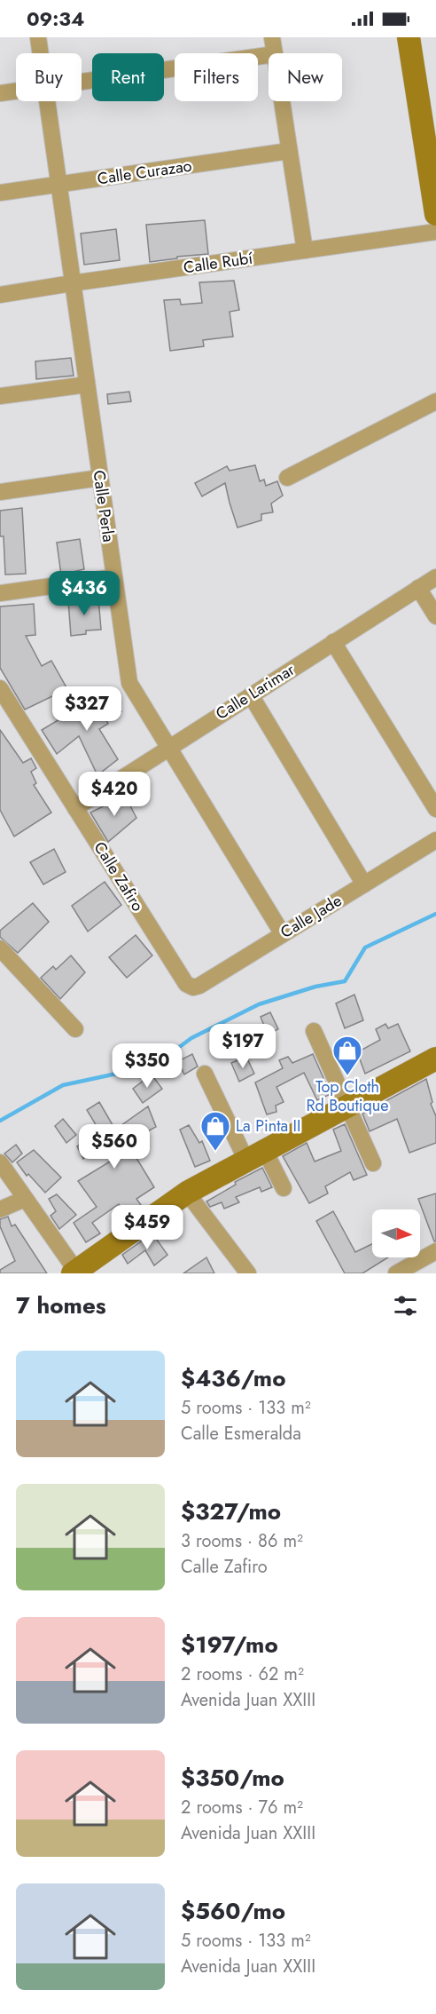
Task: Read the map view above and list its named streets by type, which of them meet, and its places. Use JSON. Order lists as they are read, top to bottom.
{
  "streets": {
    "street": [
      "Calle Curazao",
      "Calle Rubí",
      "Calle Perla",
      "Calle Larimar",
      "Calle Zafiro",
      "Calle Jade"
    ]
  },
  "crossings": [
    ["Calle Curazao", "Calle Perla"],
    ["Calle Rubí", "Calle Perla"],
    ["Calle Perla", "Calle Larimar"],
    ["Calle Perla", "Calle Jade"],
    ["Calle Larimar", "Calle Zafiro"],
    ["Calle Zafiro", "Calle Jade"]
  ],
  "places": {
    "shop": ["Top Cloth Rd Boutique", "La Pinta II"]
  },
  "north": "right",
  "page": {
    "status": "09:34",
    "chip": [
      "Buy",
      "Rent",
      "Filters",
      "New"
    ],
    "price": [
      "$436",
      "$327",
      "$420",
      "$197",
      "$350",
      "$560",
      "$459"
    ],
    "heading": "7 homes",
    "list": [
      {
        "name": "$436/mo",
        "note": "5 rooms · 133 m² · Calle Esmeralda"
      },
      {
        "name": "$327/mo",
        "note": "3 rooms · 86 m² · Calle Zafiro"
      },
      {
        "name": "$197/mo",
        "note": "2 rooms · 62 m² · Avenida Juan XXIII"
      },
      {
        "name": "$350/mo",
        "note": "2 rooms · 76 m² · Avenida Juan XXIII"
      },
      {
        "name": "$560/mo",
        "note": "5 rooms · 133 m² · Avenida Juan XXIII"
      }
    ]
  }
}
